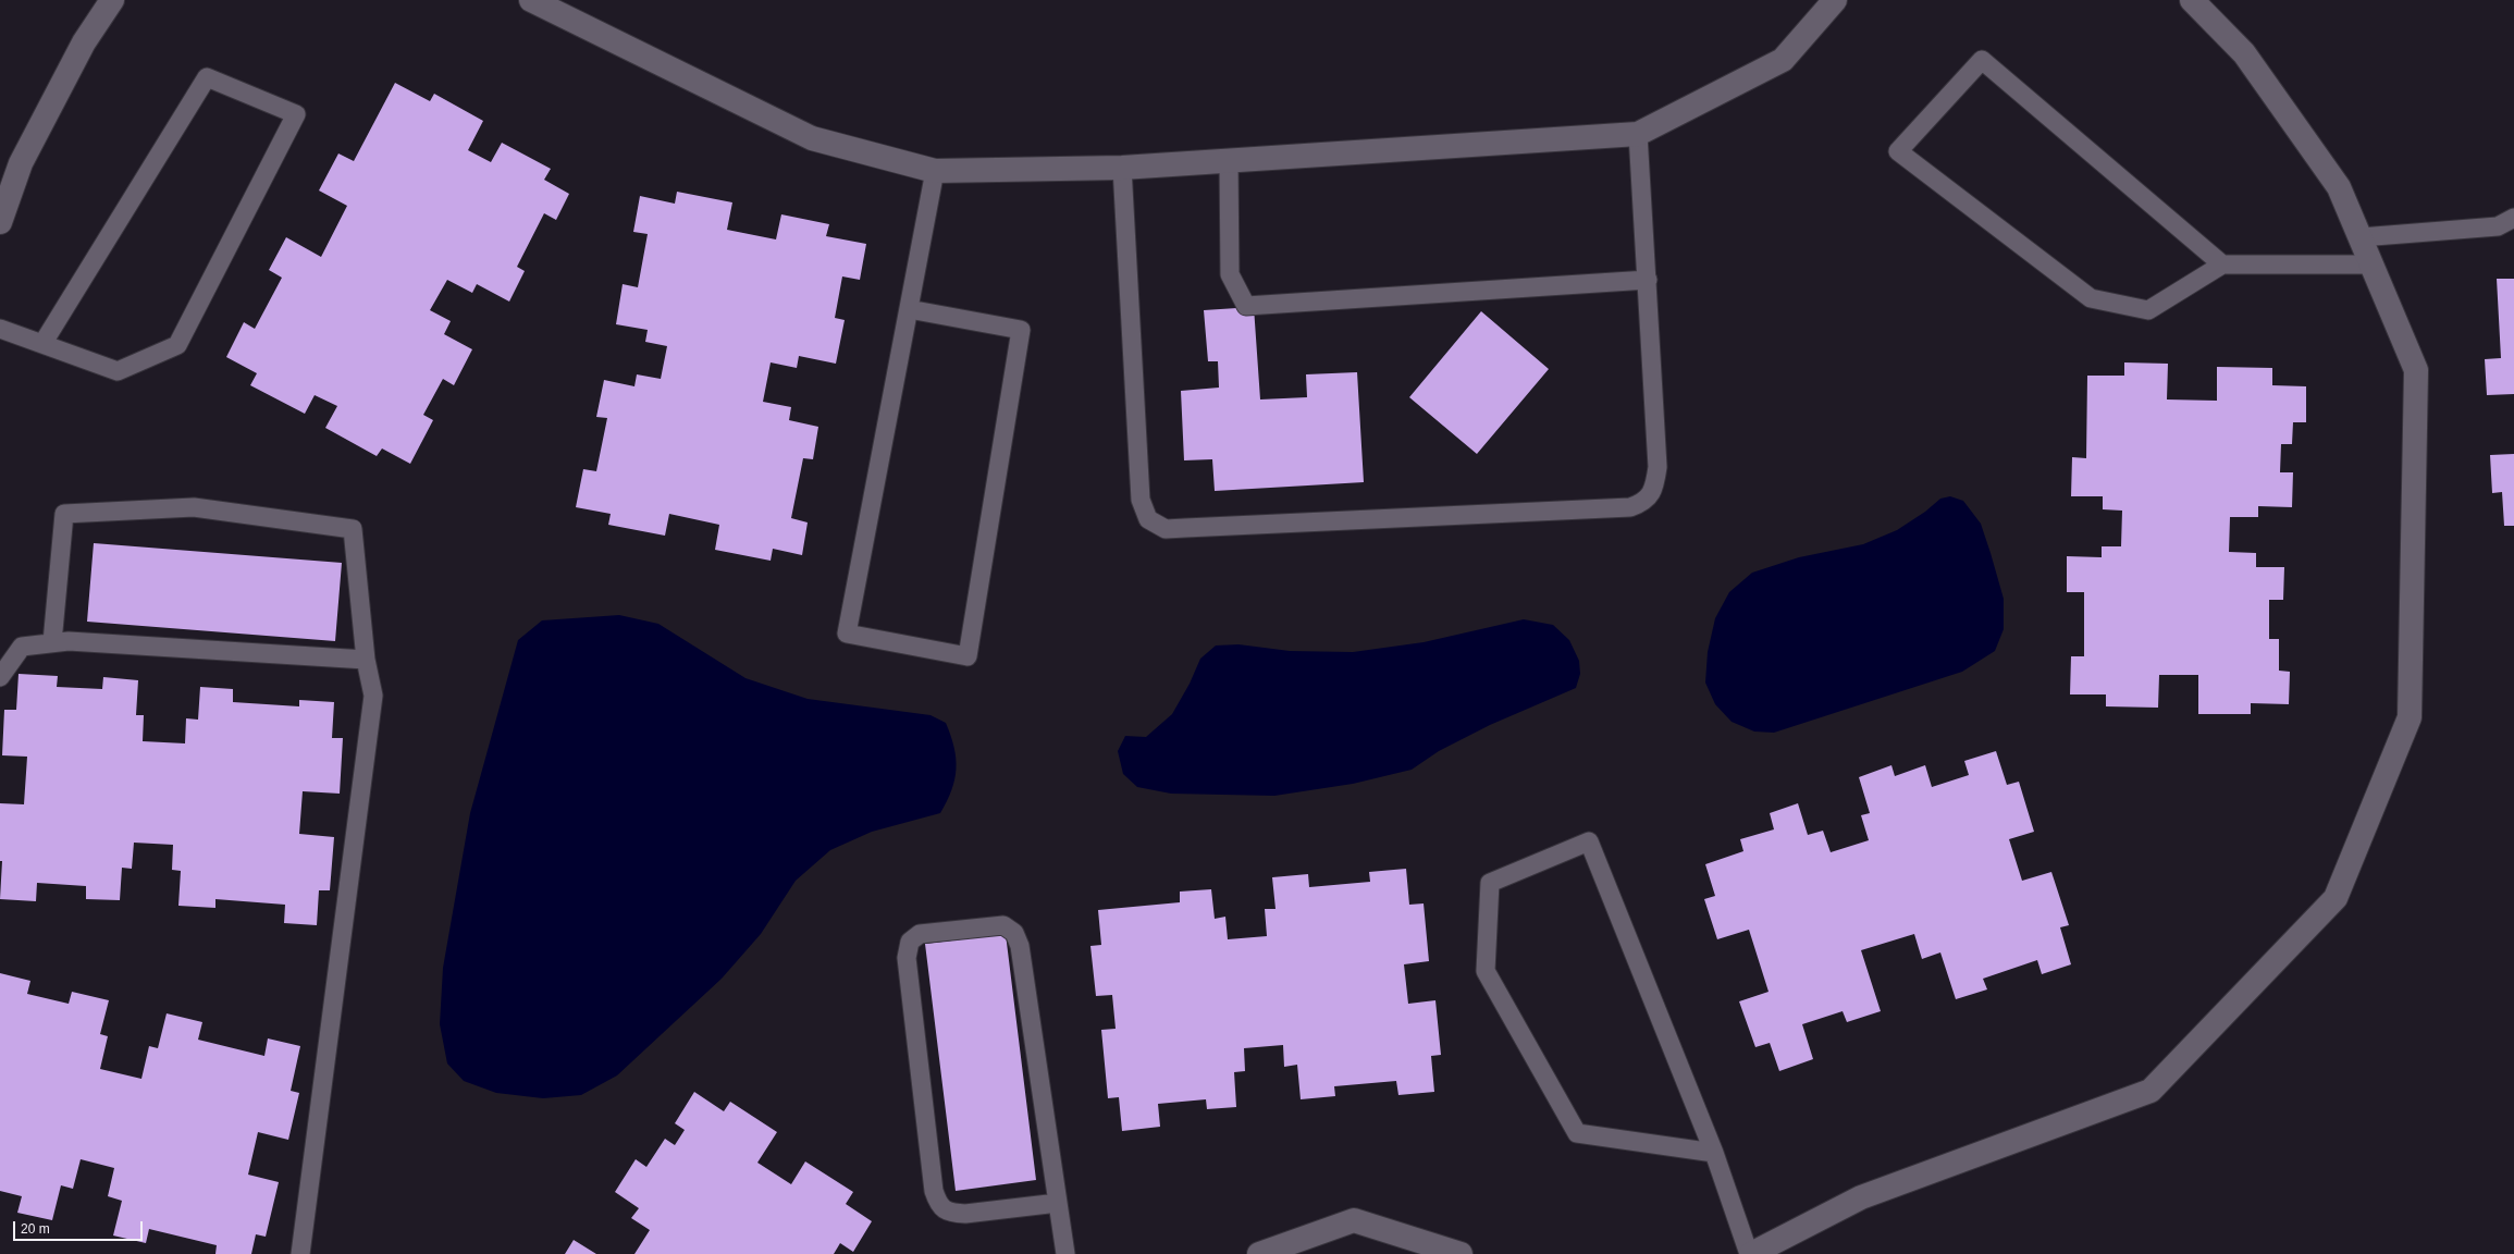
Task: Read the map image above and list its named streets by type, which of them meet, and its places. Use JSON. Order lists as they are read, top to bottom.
{
  "scale_bar": "20 m"
}
